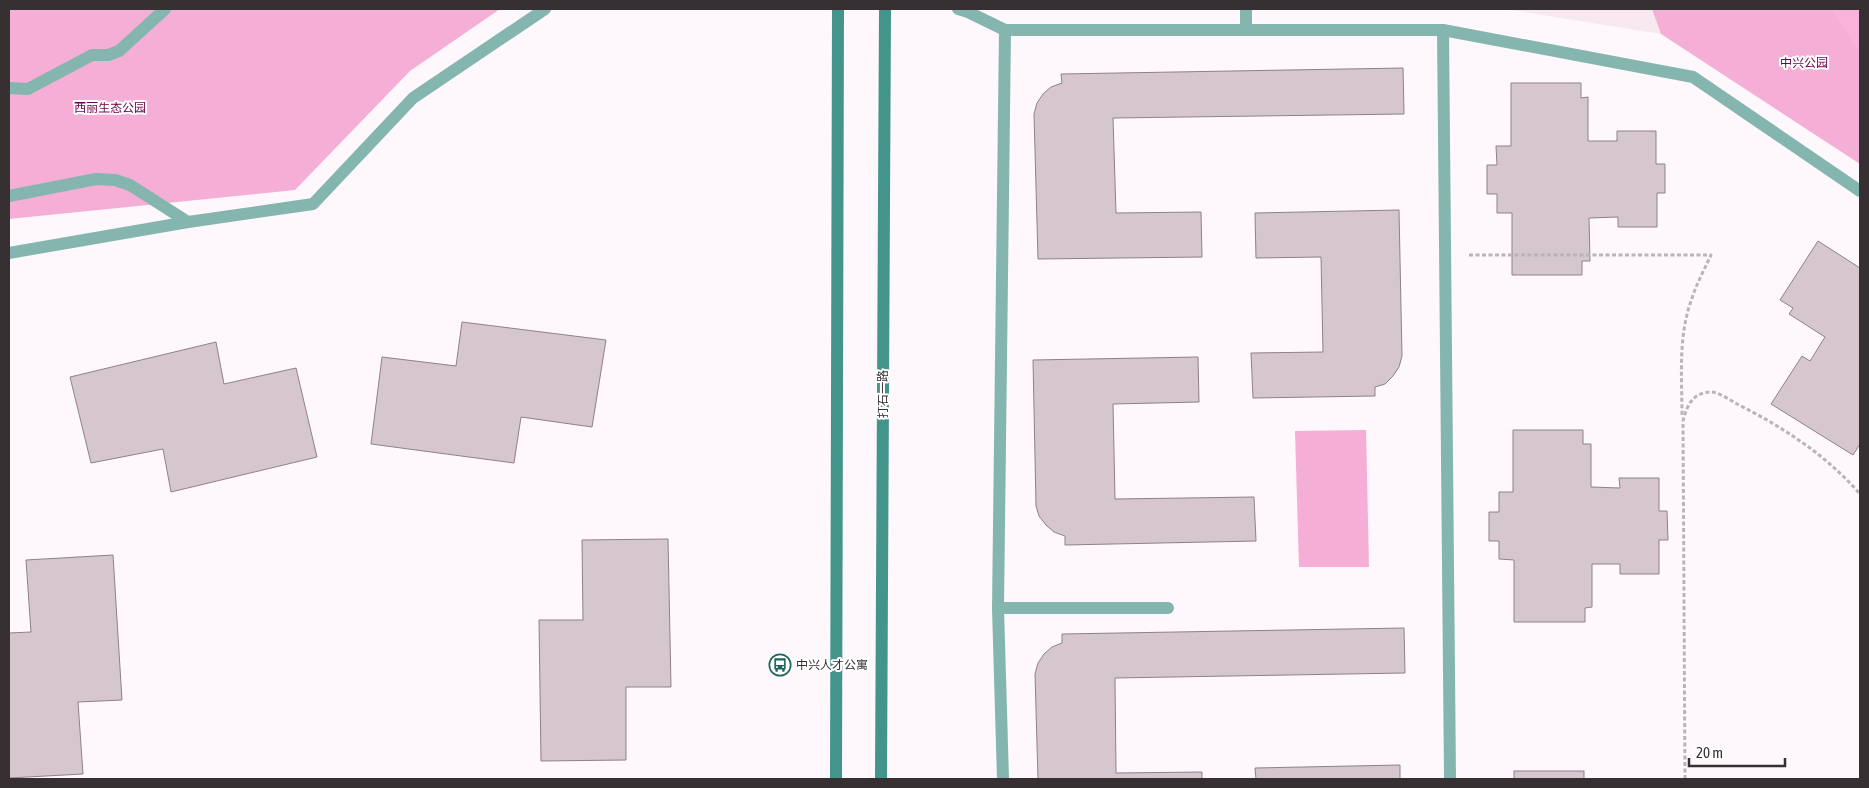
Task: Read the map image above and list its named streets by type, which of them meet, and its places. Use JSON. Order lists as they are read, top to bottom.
{
  "streets": {
    "main road": ["打石一路"]
  },
  "parks": ["中兴公园", "西丽生态公园"],
  "places": {
    "bus stop": ["中兴人才公寓"]
  },
  "scale_bar": "20 m"
}
